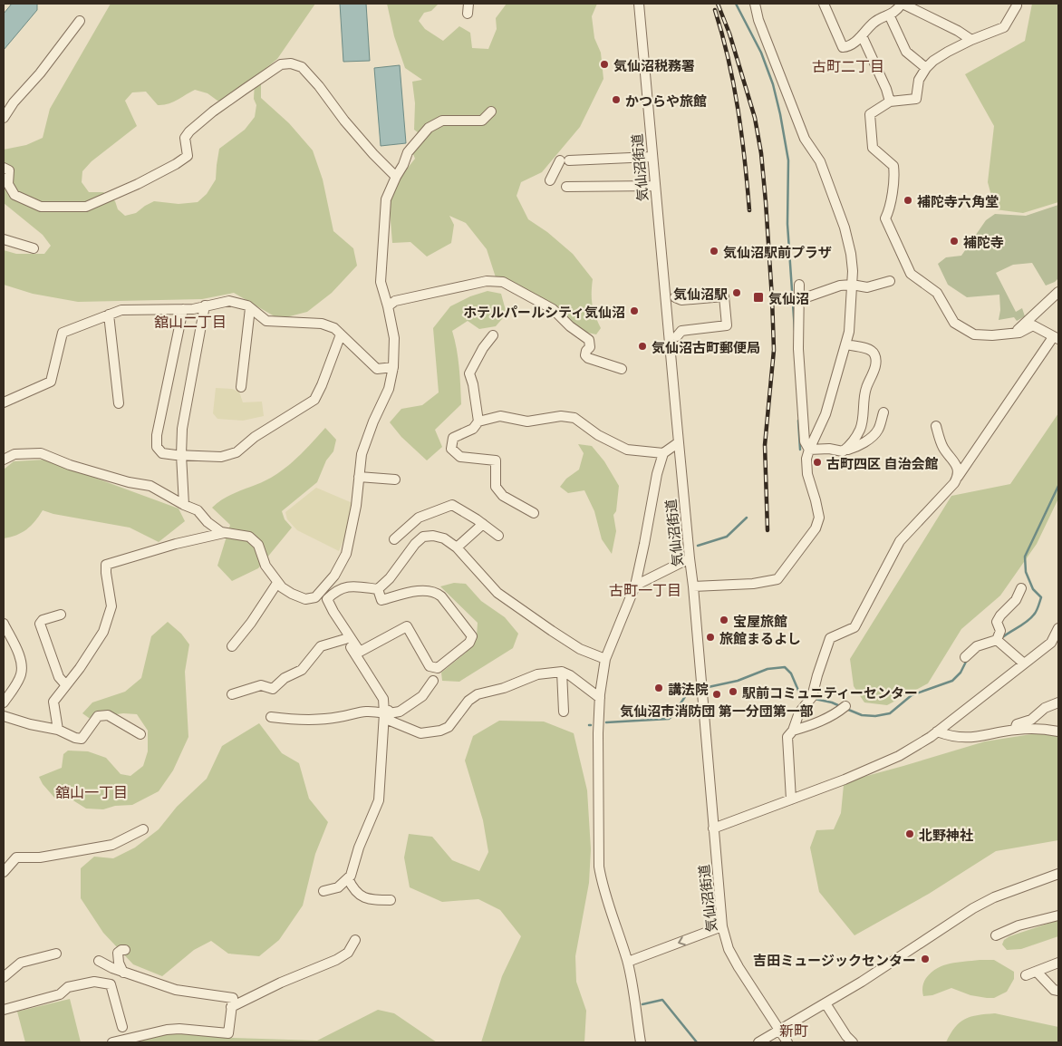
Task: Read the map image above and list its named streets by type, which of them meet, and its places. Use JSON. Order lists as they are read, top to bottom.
{
  "streets": {
    "street": ["気仙沼街道"]
  },
  "districts": [
    "古町二丁目",
    "舘山二丁目",
    "古町一丁目",
    "舘山一丁目",
    "新町"
  ],
  "places": {
    "other": [
      "気仙沼税務署",
      "かつらや旅館",
      "補陀寺六角堂",
      "補陀寺",
      "気仙沼駅前プラザ",
      "気仙沼駅",
      "ホテルパールシティ気仙沼",
      "気仙沼古町郵便局",
      "古町四区 自治会館",
      "宝屋旅館",
      "旅館まるよし",
      "講法院",
      "駅前コミュニティーセンター",
      "気仙沼市消防団 第一分団第一部",
      "北野神社",
      "吉田ミュージックセンター"
    ],
    "transit": ["気仙沼"]
  }
}
